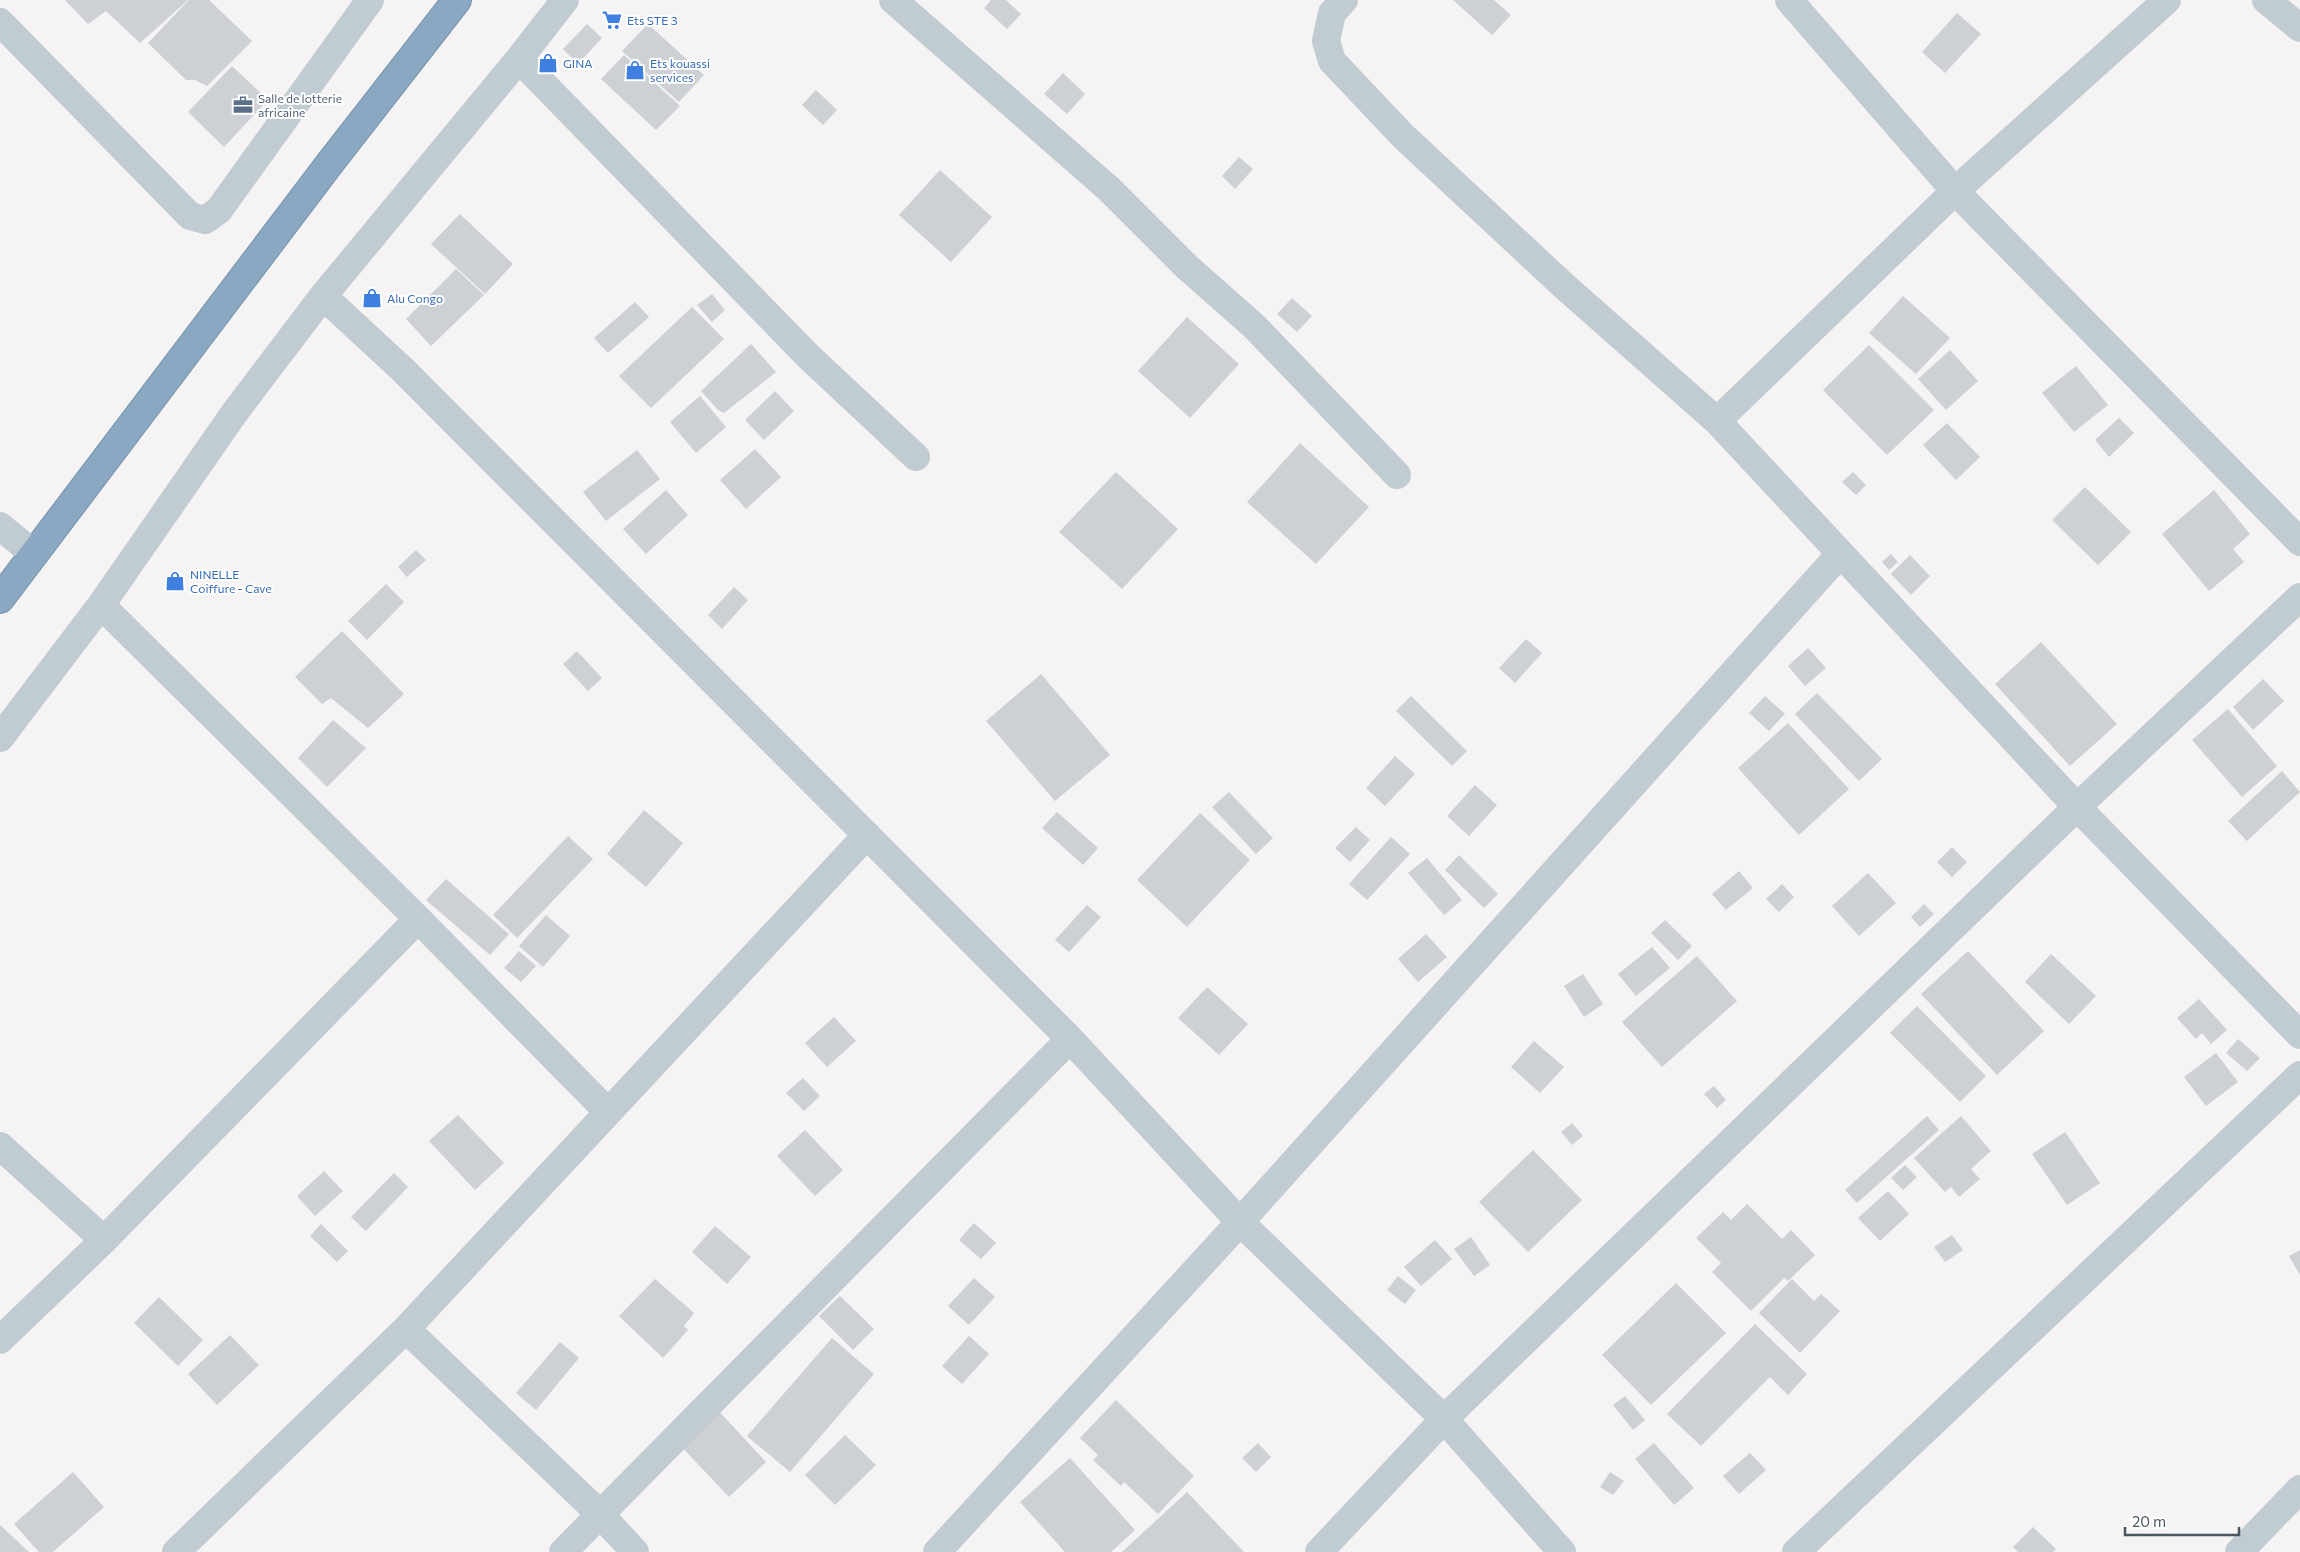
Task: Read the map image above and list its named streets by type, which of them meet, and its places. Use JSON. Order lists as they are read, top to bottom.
{
  "places": {
    "supermarket": ["Ets STE 3"],
    "shop": [
      "GINA",
      "Ets kouassi services",
      "Alu Congo",
      "NINELLE Coiffure - Cave"
    ],
    "office": ["Salle de lotterie africaine"]
  },
  "scale_bar": "20 m"
}
